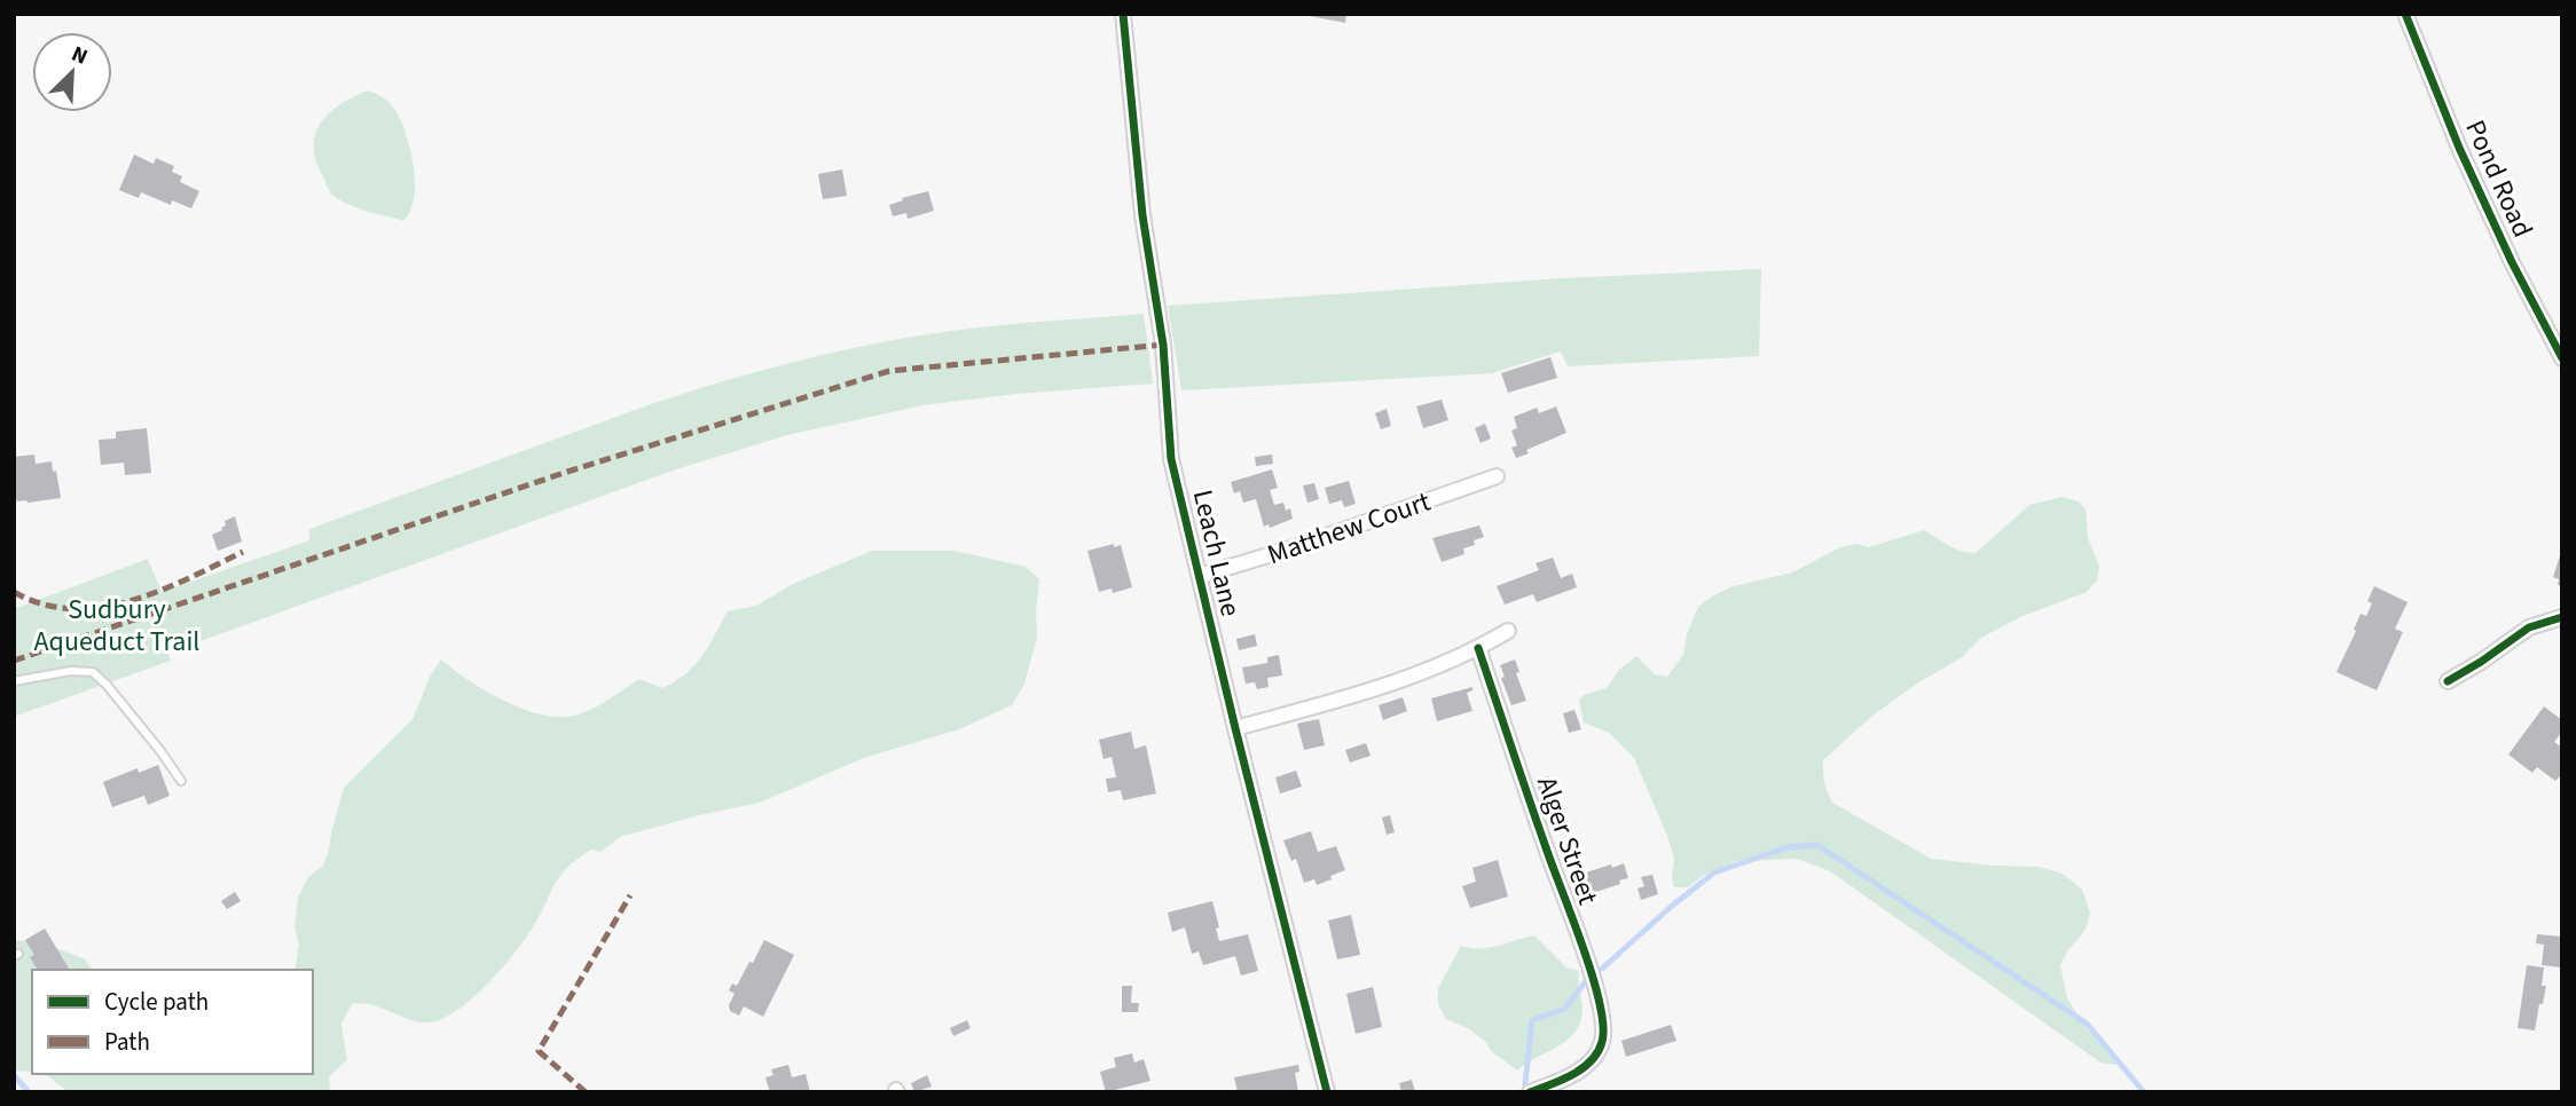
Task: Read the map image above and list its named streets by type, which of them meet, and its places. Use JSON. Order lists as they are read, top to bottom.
{
  "streets": {
    "street": [
      "Pond Road",
      "Matthew Court",
      "Leach Lane",
      "Alger Street"
    ]
  },
  "crossings": [
    ["Matthew Court", "Leach Lane"]
  ],
  "parks": ["Sudbury Aqueduct Trail"],
  "legend": ["Cycle path", "Path"],
  "north": "top right"
}
